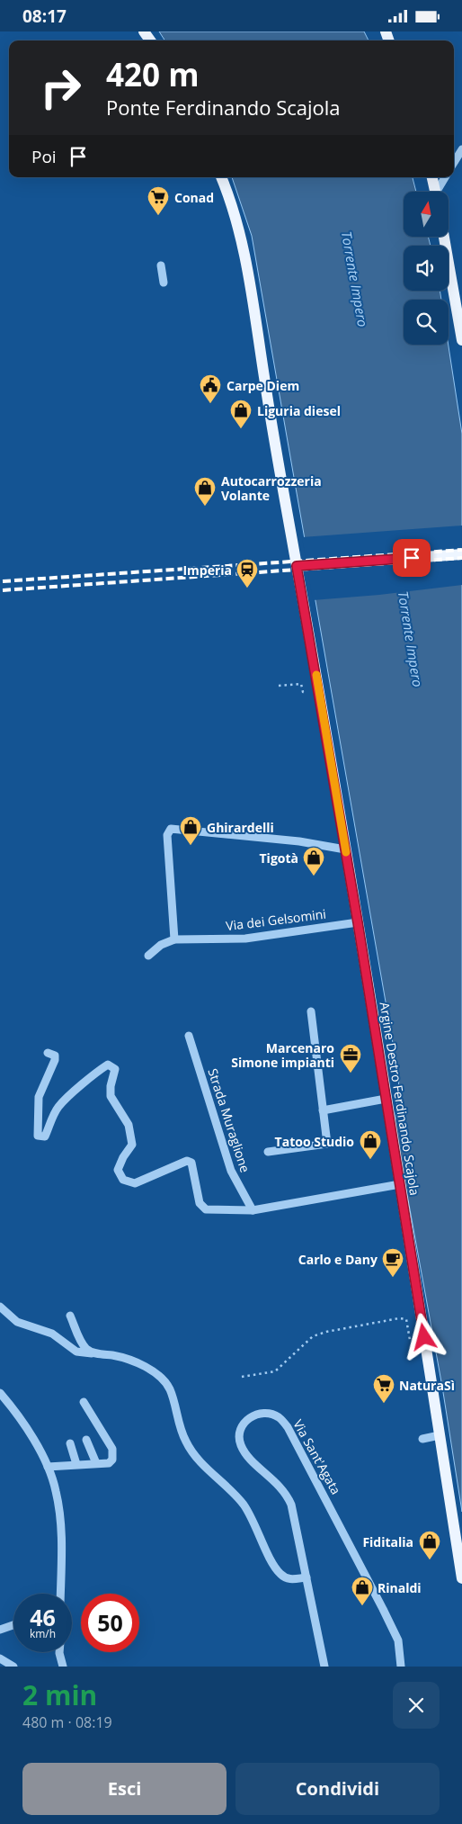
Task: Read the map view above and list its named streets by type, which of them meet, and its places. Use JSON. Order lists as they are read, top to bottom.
{
  "streets": {
    "main road": ["Argine Destro Ferdinando Scajola"],
    "street": ["Via dei Gelsomini", "Strada Muraglione", "Via Sant'Agata"]
  },
  "crossings": [
    ["Via dei Gelsomini", "Argine Destro Ferdinando Scajola"]
  ],
  "water": ["Torrente Impero"],
  "places": {
    "supermarket": ["Conad", "NaturaSì"],
    "public building": ["Carpe Diem"],
    "shop": [
      "Liguria diesel",
      "Autocarrozzeria Volante",
      "Ghirardelli",
      "Tigotà",
      "Tatoo Studio",
      "Fiditalia",
      "Rinaldi"
    ],
    "station": ["Imperia"],
    "office": ["Marcenaro Simone impianti"],
    "cafe": ["Carlo e Dany"]
  },
  "north": "top",
  "page": {
    "status": "08:17",
    "turn": ["420 m", "Ponte Ferdinando Scajola"],
    "then": "Poi",
    "speed": "46 km/h",
    "limit": "50",
    "heading": ["2 min", "480 m · 08:19"],
    "buttons": ["Esci", "Condividi"]
  }
}
